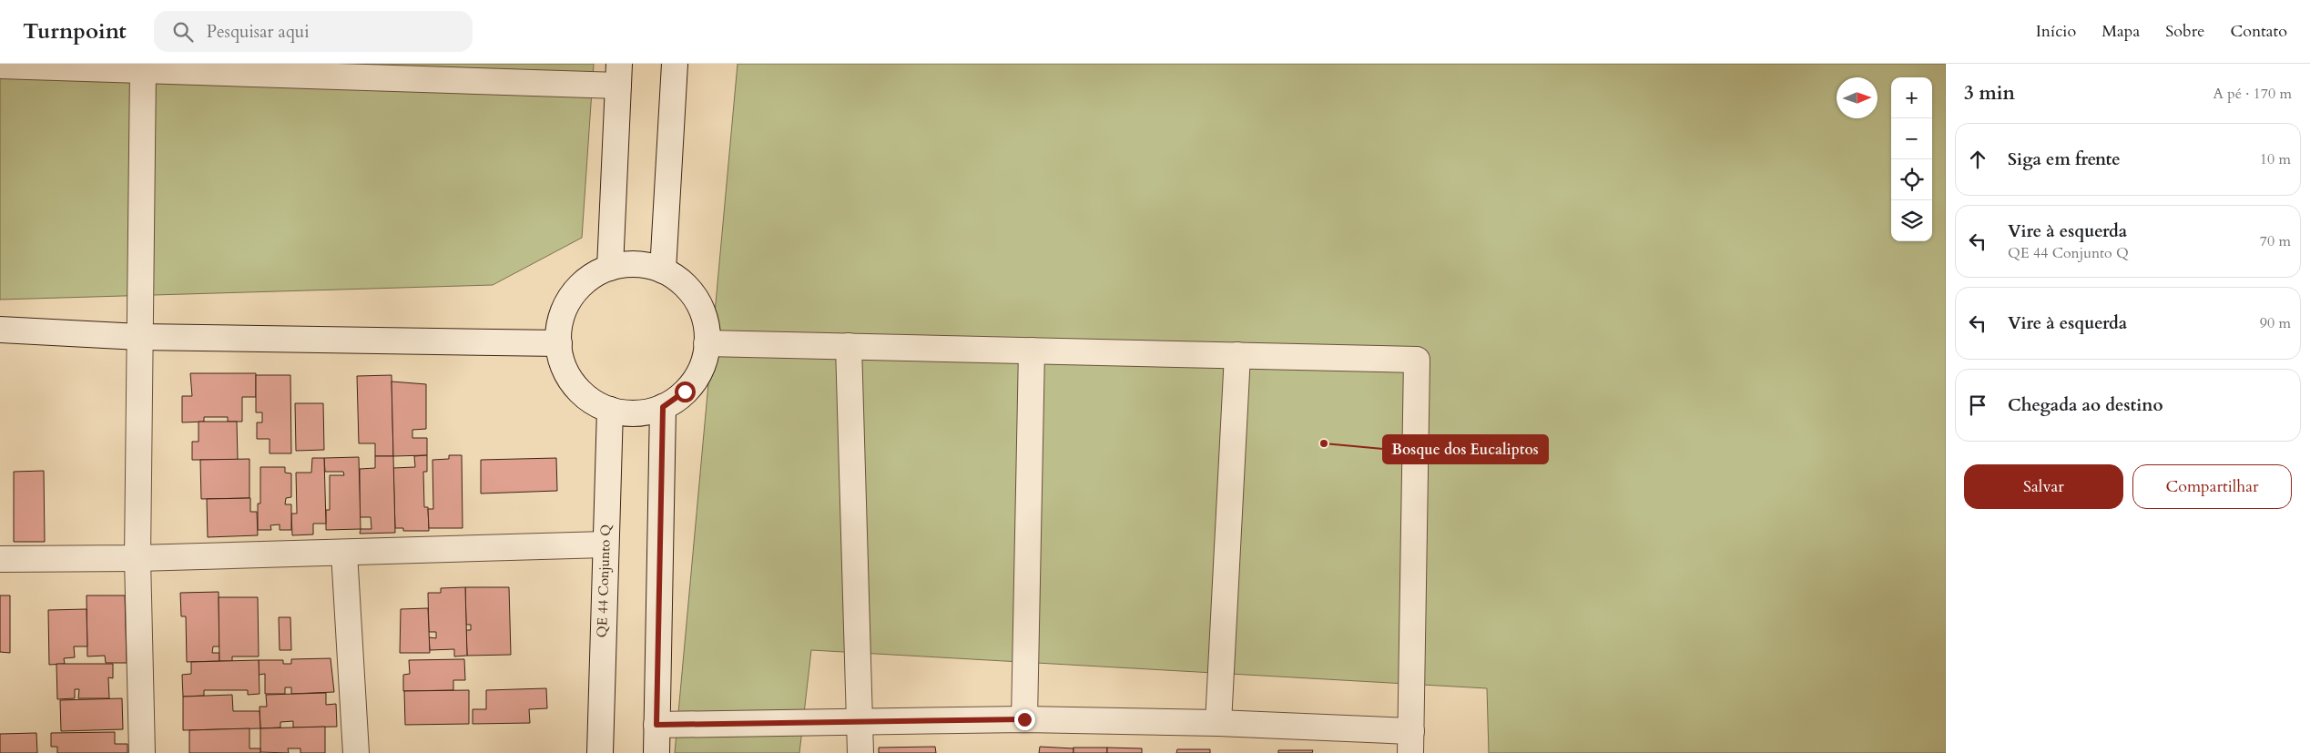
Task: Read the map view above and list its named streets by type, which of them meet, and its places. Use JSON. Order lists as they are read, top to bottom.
{
  "streets": {
    "street": ["QE 44 Conjunto Q"]
  },
  "places": ["Bosque dos Eucaliptos"],
  "north": "right",
  "page": {
    "header": "Turnpoint",
    "search": "Pesquisar aqui",
    "nav": [
      "Início",
      "Mapa",
      "Sobre",
      "Contato"
    ],
    "heading": ["3 min", "A pé · 170 m"],
    "map_buttons": ["+", "−"],
    "list": [
      ["Siga em frente", "10 m"],
      ["Vire à esquerda", "QE 44 Conjunto Q", "70 m"],
      ["Vire à esquerda", "90 m"],
      "Chegada ao destino"
    ],
    "buttons": ["Salvar", "Compartilhar"]
  }
}
